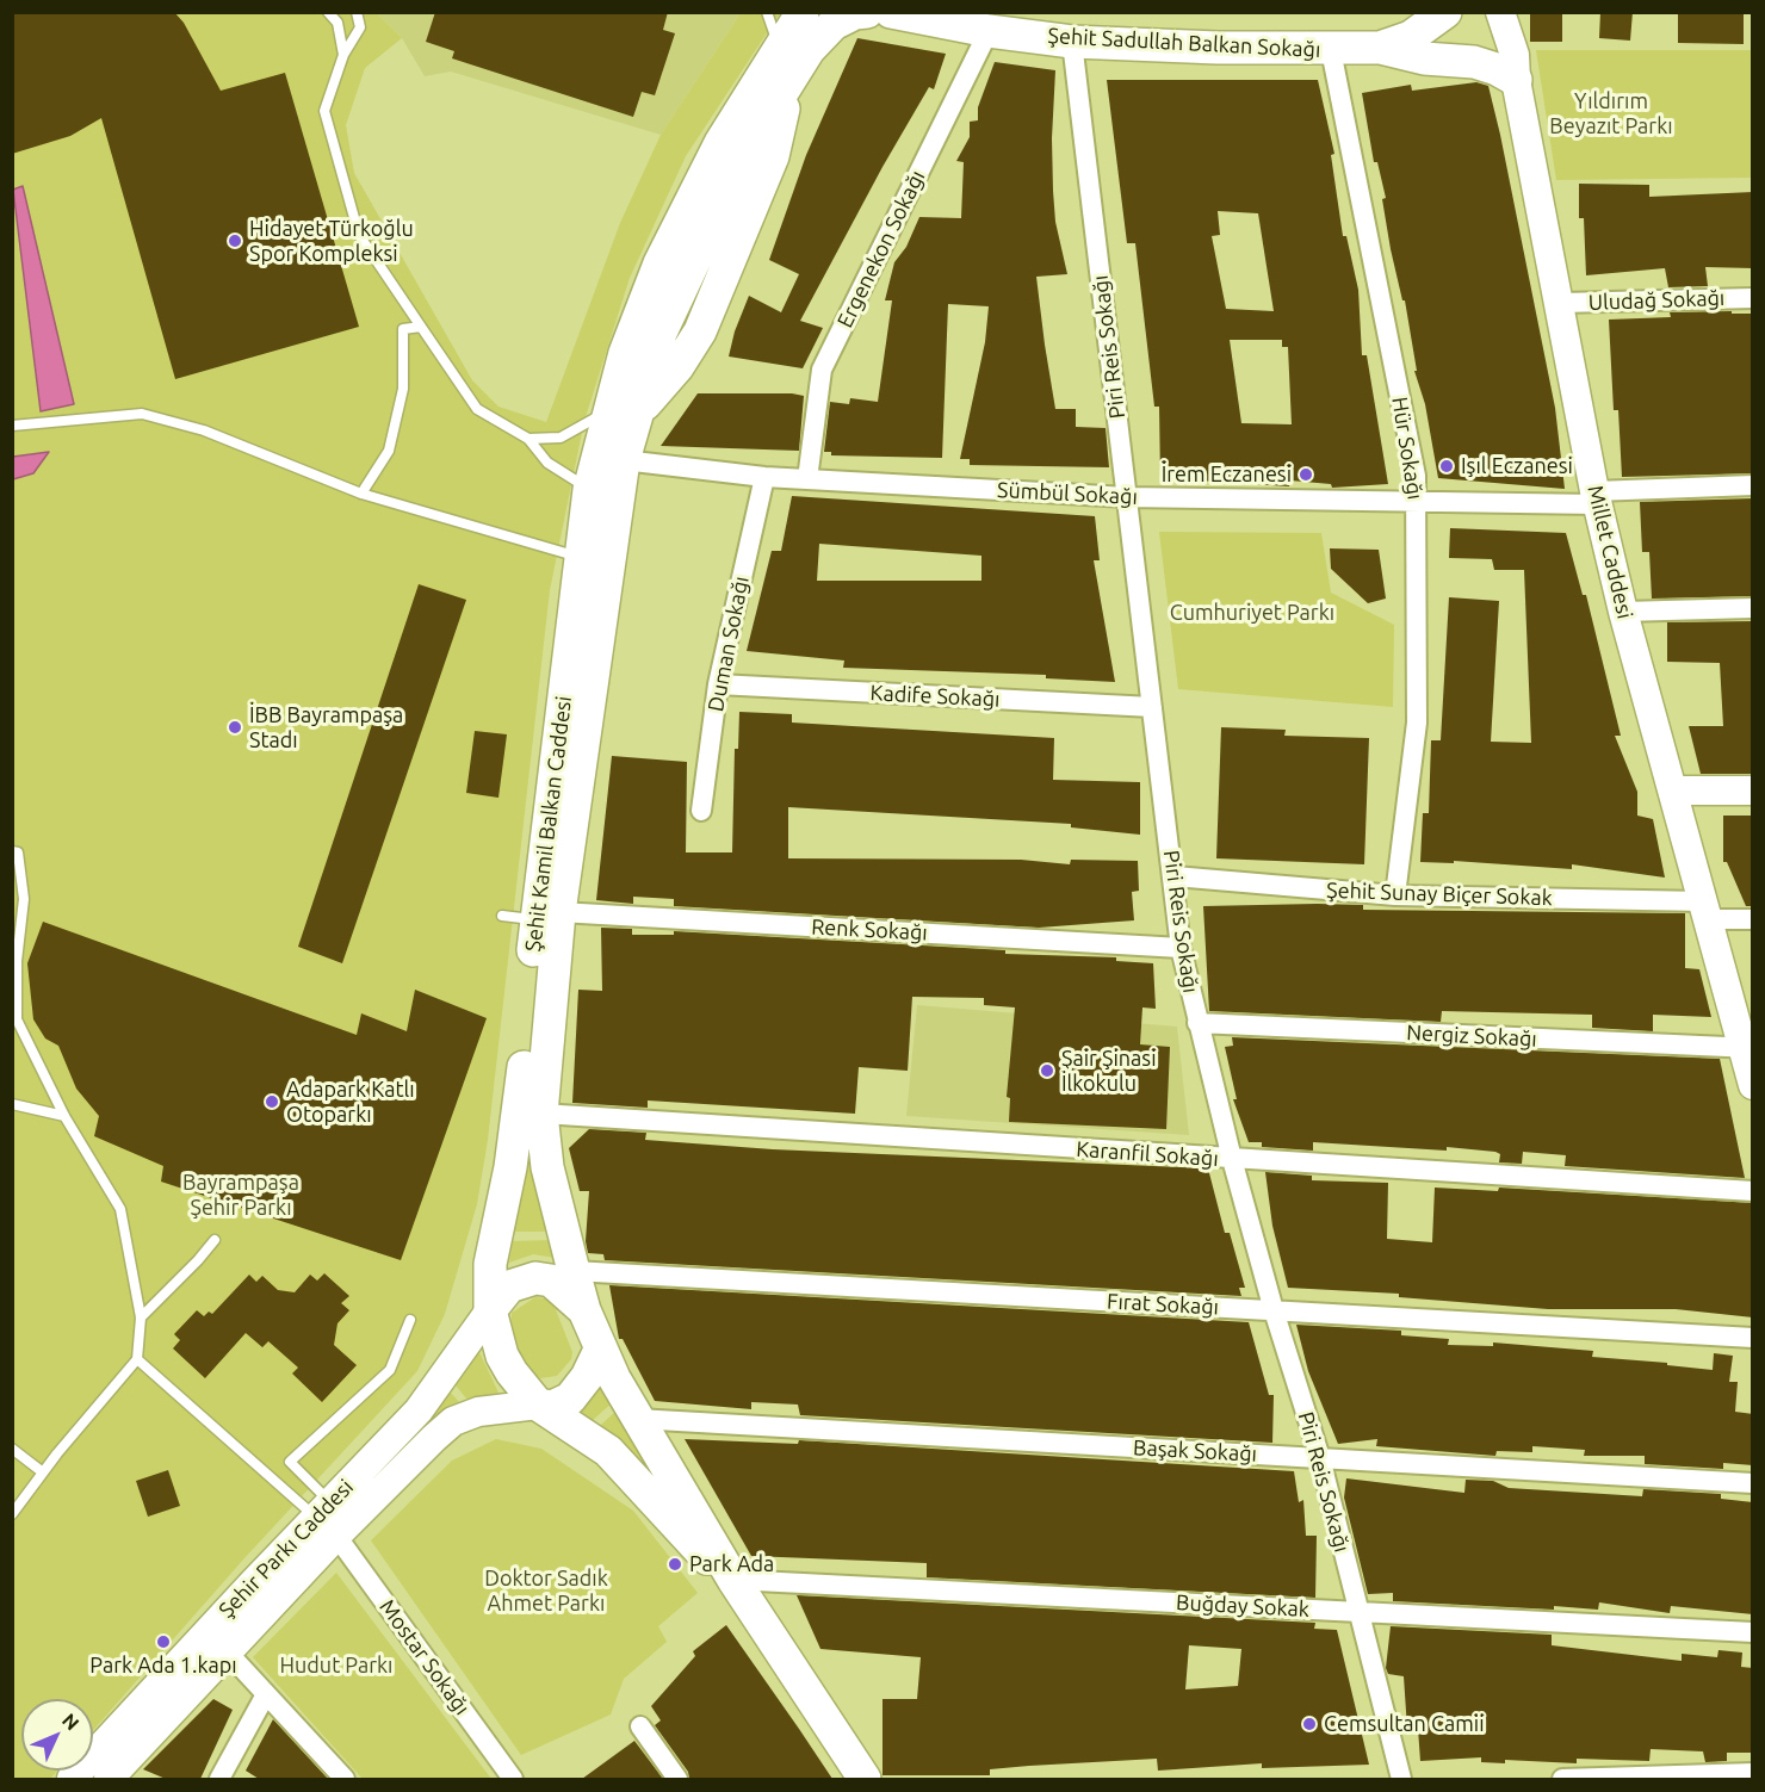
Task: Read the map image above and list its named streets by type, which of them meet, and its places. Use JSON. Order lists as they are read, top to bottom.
{
  "streets": {
    "main road": [
      "Şehit Sadullah Balkan Sokağı",
      "Millet Caddesi",
      "Şehit Kamil Balkan Caddesi",
      "Şehir Parkı Caddesi"
    ],
    "street": [
      "Ergenekon Sokağı",
      "Uludağ Sokağı",
      "Piri Reis Sokağı",
      "Hür Sokağı",
      "Sümbül Sokağı",
      "Duman Sokağı",
      "Kadife Sokağı",
      "Şehit Sunay Biçer Sokak",
      "Renk Sokağı",
      "Nergiz Sokağı",
      "Karanfil Sokağı",
      "Fırat Sokağı",
      "Başak Sokağı",
      "Buğday Sokak",
      "Mostar Sokağı"
    ]
  },
  "crossings": [
    ["Şehit Sadullah Balkan Sokağı", "Ergenekon Sokağı"],
    ["Şehit Sadullah Balkan Sokağı", "Piri Reis Sokağı"],
    ["Şehit Sadullah Balkan Sokağı", "Hür Sokağı"],
    ["Şehit Sadullah Balkan Sokağı", "Millet Caddesi"],
    ["Ergenekon Sokağı", "Sümbül Sokağı"],
    ["Uludağ Sokağı", "Millet Caddesi"],
    ["Piri Reis Sokağı", "Sümbül Sokağı"],
    ["Piri Reis Sokağı", "Kadife Sokağı"],
    ["Piri Reis Sokağı", "Şehit Sunay Biçer Sokak"],
    ["Piri Reis Sokağı", "Renk Sokağı"],
    ["Piri Reis Sokağı", "Nergiz Sokağı"],
    ["Piri Reis Sokağı", "Karanfil Sokağı"],
    ["Piri Reis Sokağı", "Fırat Sokağı"],
    ["Piri Reis Sokağı", "Başak Sokağı"],
    ["Piri Reis Sokağı", "Buğday Sokak"],
    ["Hür Sokağı", "Sümbül Sokağı"],
    ["Hür Sokağı", "Şehit Sunay Biçer Sokak"],
    ["Sümbül Sokağı", "Millet Caddesi"],
    ["Sümbül Sokağı", "Duman Sokağı"],
    ["Sümbül Sokağı", "Şehit Kamil Balkan Caddesi"],
    ["Millet Caddesi", "Şehit Sunay Biçer Sokak"],
    ["Millet Caddesi", "Nergiz Sokağı"],
    ["Duman Sokağı", "Kadife Sokağı"],
    ["Şehit Kamil Balkan Caddesi", "Renk Sokağı"],
    ["Şehit Kamil Balkan Caddesi", "Karanfil Sokağı"],
    ["Şehit Kamil Balkan Caddesi", "Fırat Sokağı"],
    ["Şehit Kamil Balkan Caddesi", "Başak Sokağı"],
    ["Şehit Kamil Balkan Caddesi", "Şehir Parkı Caddesi"],
    ["Şehit Kamil Balkan Caddesi", "Buğday Sokak"],
    ["Şehir Parkı Caddesi", "Mostar Sokağı"]
  ],
  "parks": [
    "Yıldırım Beyazıt Parkı",
    "Cumhuriyet Parkı",
    "Bayrampaşa Şehir Parkı",
    "Doktor Sadık Ahmet Parkı",
    "Hudut Parkı"
  ],
  "places": [
    "Hidayet Türkoğlu Spor Kompleksi",
    "Işıl Eczanesi",
    "İrem Eczanesi",
    "İBB Bayrampaşa Stadı",
    "Şair Şinasi İlkokulu",
    "Adapark Katlı Otoparkı",
    "Park Ada",
    "Park Ada 1.kapı",
    "Cemsultan Camii"
  ],
  "north": "top right"
}
